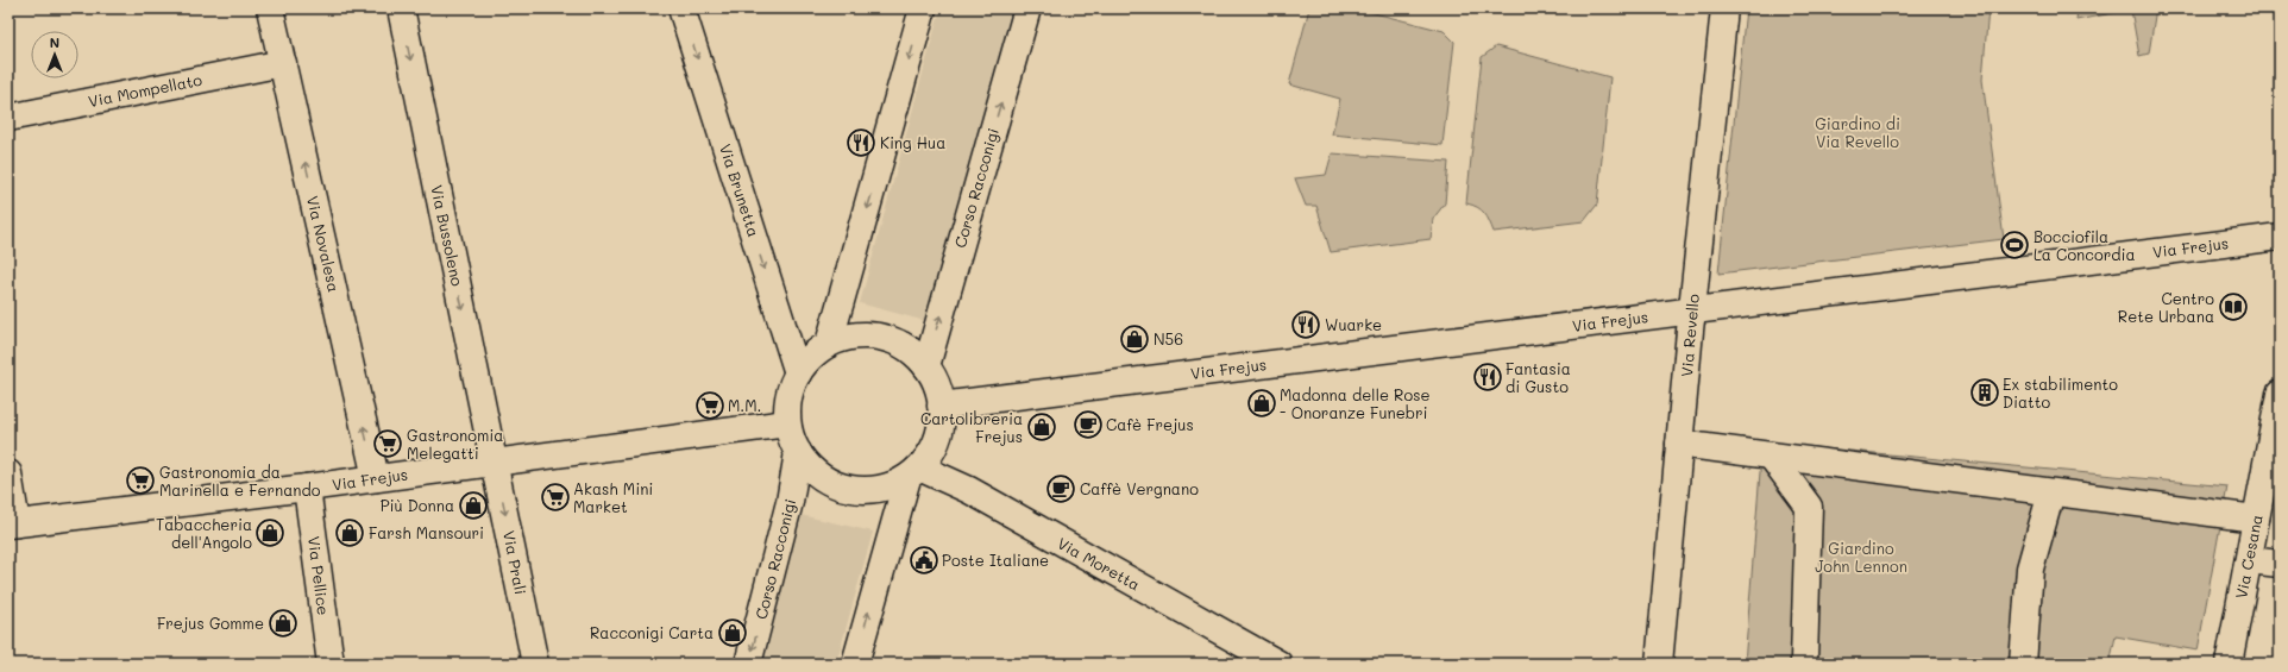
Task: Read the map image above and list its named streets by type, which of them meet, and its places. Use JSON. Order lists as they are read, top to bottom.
{
  "streets": {
    "street": [
      "Via Mompellato",
      "Corso Racconigi",
      "Via Brunetta",
      "Via Bussoleno",
      "Via Novalesa",
      "Via Frejus",
      "Via Revello",
      "Via Cesana",
      "Via Prali",
      "Via Moretta",
      "Via Pellice"
    ]
  },
  "crossings": [
    ["Via Mompellato", "Via Novalesa"],
    ["Corso Racconigi", "Via Brunetta"],
    ["Corso Racconigi", "Via Frejus"],
    ["Corso Racconigi", "Via Moretta"],
    ["Via Brunetta", "Via Frejus"],
    ["Via Brunetta", "Via Moretta"],
    ["Via Bussoleno", "Via Frejus"],
    ["Via Bussoleno", "Via Prali"],
    ["Via Novalesa", "Via Frejus"],
    ["Via Frejus", "Via Revello"],
    ["Via Frejus", "Via Prali"],
    ["Via Frejus", "Via Moretta"],
    ["Via Frejus", "Via Pellice"]
  ],
  "one_way": [
    "Via Brunetta",
    "Via Bussoleno",
    "Via Novalesa",
    "Via Prali"
  ],
  "parks": ["Giardino di Via Revello", "Giardino John Lennon"],
  "places": {
    "restaurant": ["King Hua", "Wuarke", "Fantasia di Gusto"],
    "sports": ["Bocciofila La Concordia"],
    "library": ["Centro Rete Urbana"],
    "shop": [
      "N56",
      "Madonna delle Rose - Onoranze Funebri",
      "Cartolibreria Frejus",
      "Più Donna",
      "Tabaccheria dell'Angolo",
      "Farsh Mansouri",
      "Frejus Gomme",
      "Racconigi Carta"
    ],
    "building": ["Ex stabilimento Diatto"],
    "supermarket": [
      "M.M.",
      "Gastronomia Melegatti",
      "Gastronomia da Marinella e Fernando",
      "Akash Mini Market"
    ],
    "cafe": ["Cafè Frejus", "Caffè Vergnano"],
    "public building": ["Poste Italiane"]
  },
  "north": "top"
}
